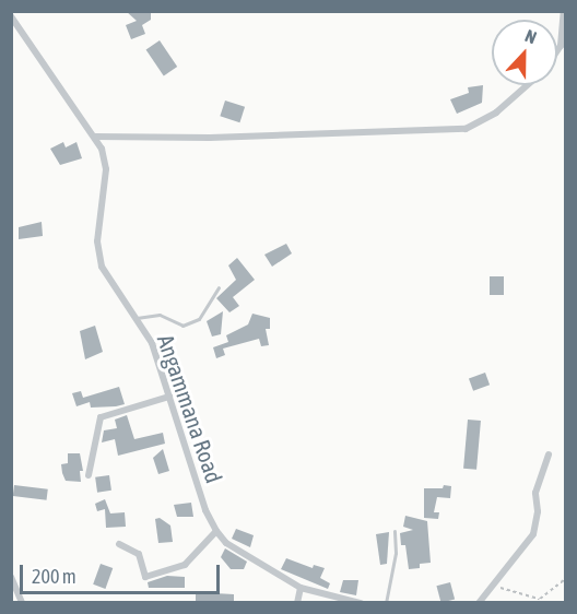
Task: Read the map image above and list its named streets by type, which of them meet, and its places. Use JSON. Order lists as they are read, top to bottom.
{
  "streets": {
    "street": ["Angammana Road"]
  },
  "scale_bar": "200 m",
  "north": "top"
}
